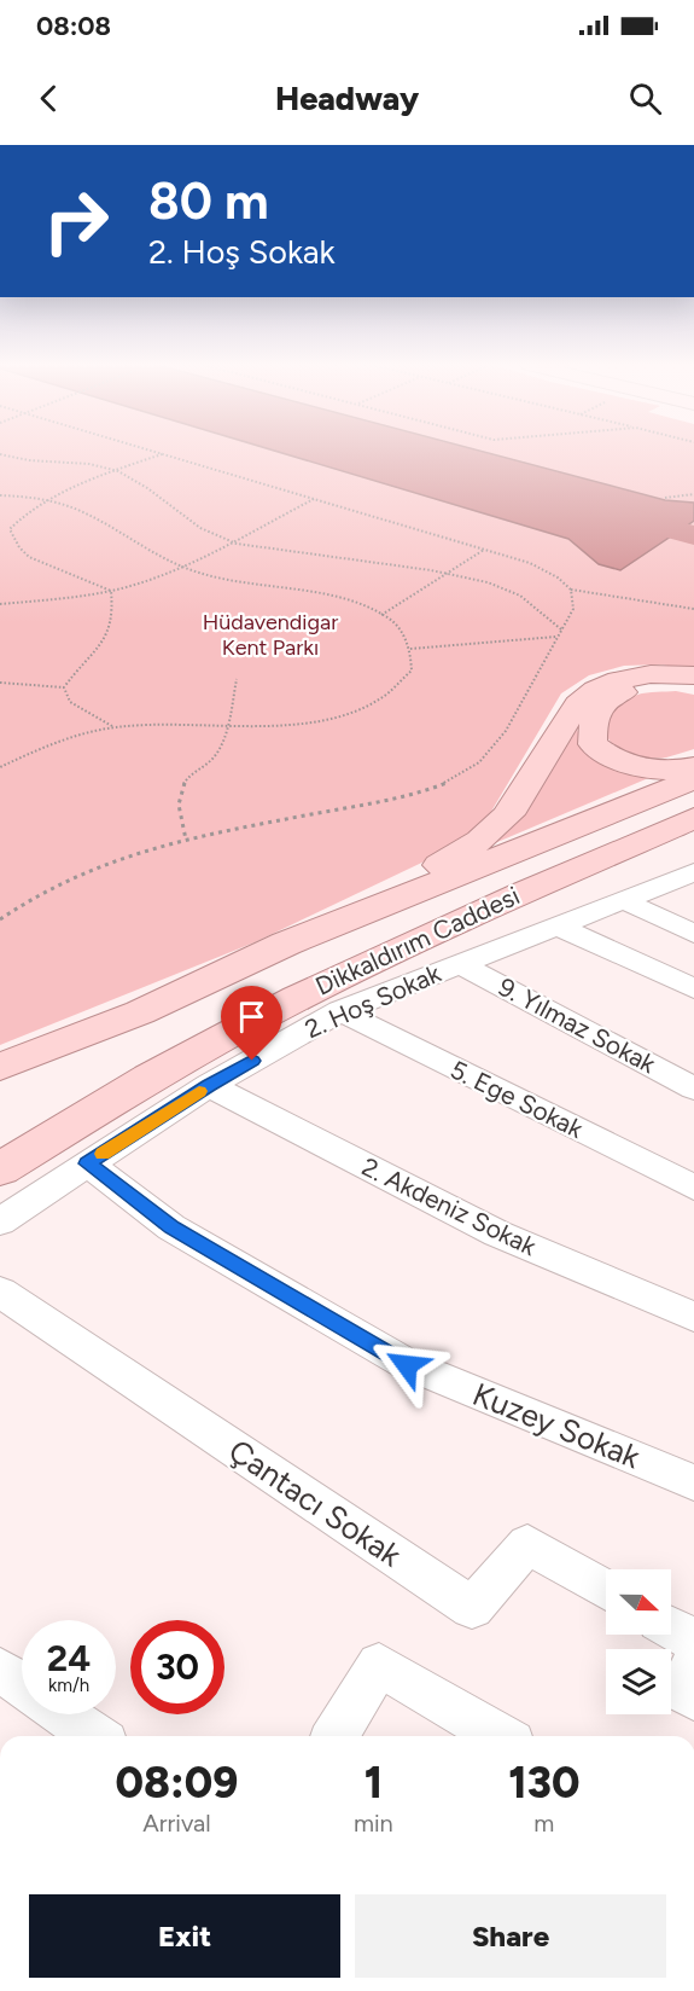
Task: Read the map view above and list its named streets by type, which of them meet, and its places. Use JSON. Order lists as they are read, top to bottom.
{
  "streets": {
    "main road": ["Dikkaldırım Caddesi"],
    "street": [
      "2. Hoş Sokak",
      "9. Yılmaz Sokak",
      "5. Ege Sokak",
      "2. Akdeniz Sokak",
      "Kuzey Sokak",
      "Çantacı Sokak"
    ]
  },
  "crossings": [
    ["2. Hoş Sokak", "9. Yılmaz Sokak"],
    ["2. Hoş Sokak", "5. Ege Sokak"],
    ["2. Hoş Sokak", "2. Akdeniz Sokak"],
    ["2. Hoş Sokak", "Kuzey Sokak"]
  ],
  "parks": ["Hüdavendigar Kent Parkı"],
  "north": "right",
  "page": {
    "status": "08:08",
    "header": "Headway",
    "turn": ["80 m", "2. Hoş Sokak"],
    "speed": "24 km/h",
    "limit": "30",
    "eta": [
      "08:09",
      "Arrival",
      "1",
      "min",
      "130",
      "m"
    ],
    "buttons": ["Exit", "Share"]
  }
}
